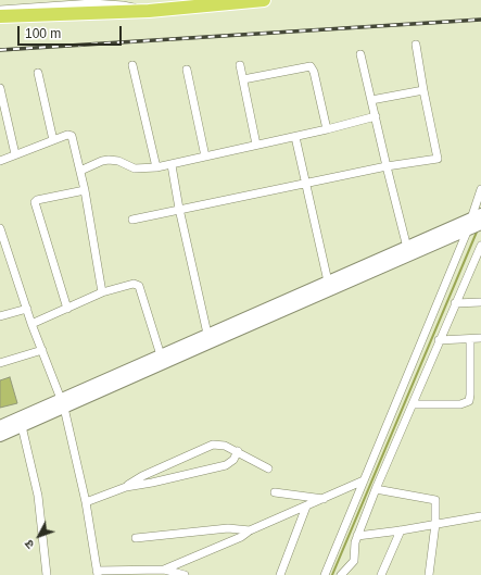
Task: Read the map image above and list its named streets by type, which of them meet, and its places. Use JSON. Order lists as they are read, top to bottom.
{
  "scale_bar": "100 m",
  "north": "bottom left"
}
